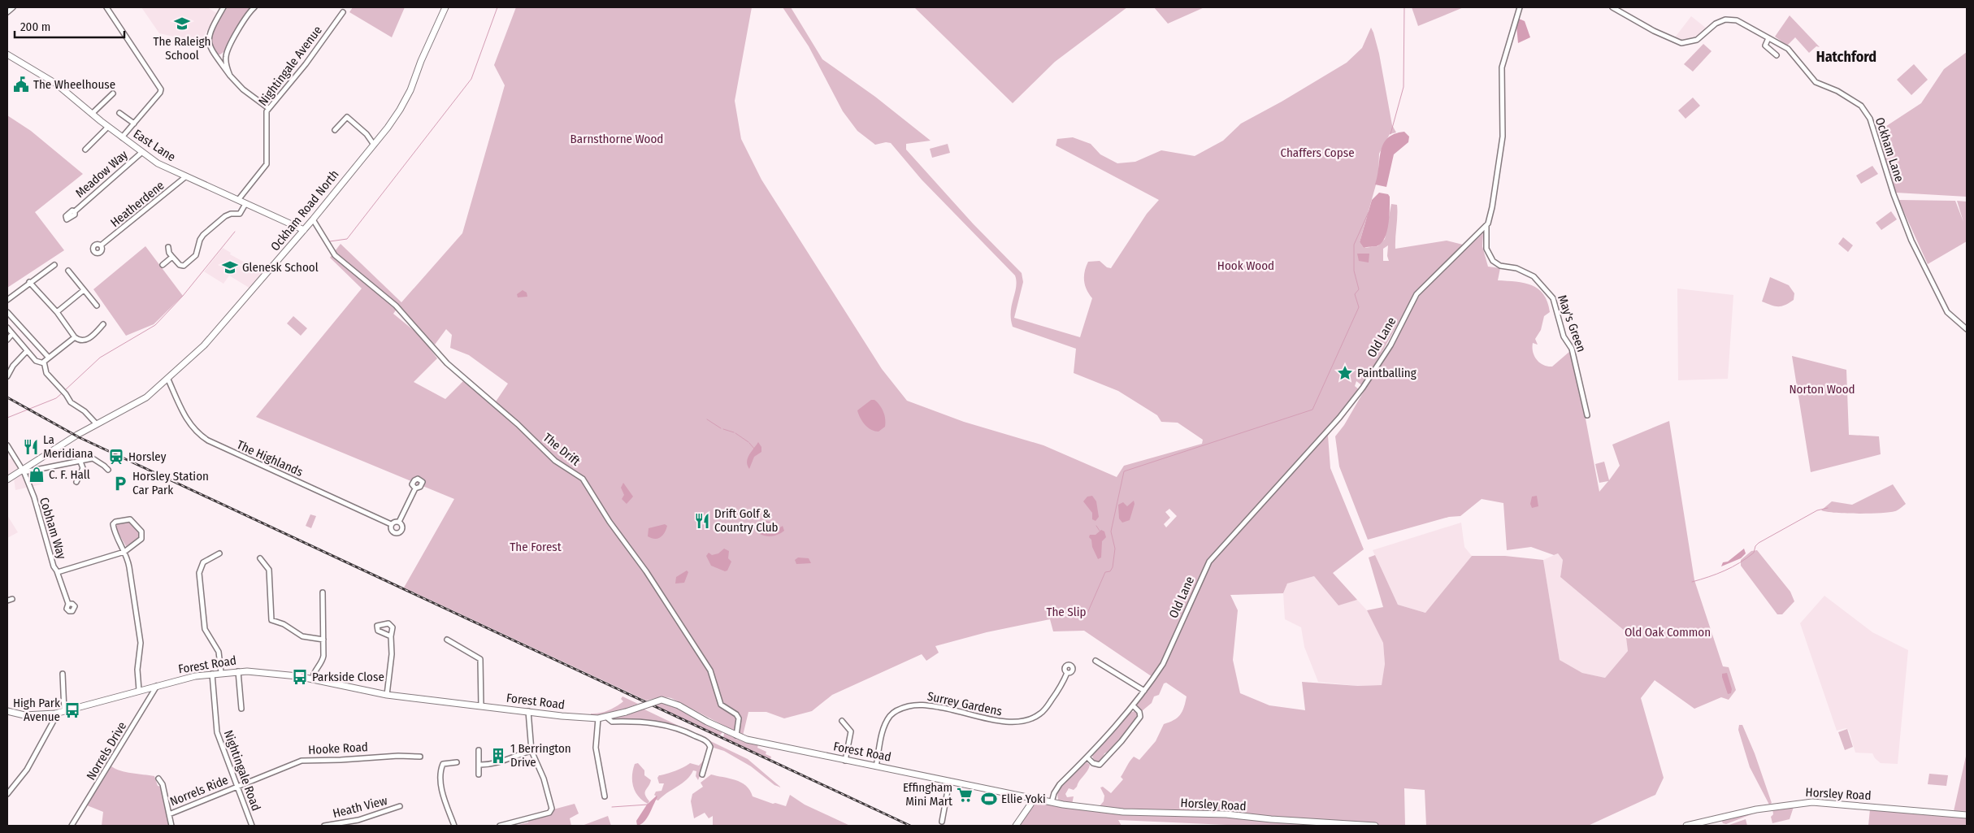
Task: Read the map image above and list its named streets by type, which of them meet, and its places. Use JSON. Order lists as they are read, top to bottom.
{
  "streets": {
    "street": [
      "Nightingale Avenue",
      "East Lane",
      "Ockham Lane",
      "Meadow Way",
      "Heatherdene",
      "Ockham Road North",
      "May's Green",
      "Old Lane",
      "The Drift",
      "The Highlands",
      "Cobham Way",
      "Forest Road",
      "Surrey Gardens",
      "Hooke Road",
      "Norrels Drive",
      "Nightingale Road",
      "Norrels Ride",
      "Horsley Road",
      "Heath View"
    ]
  },
  "crossings": [
    ["Nightingale Avenue", "East Lane"],
    ["East Lane", "Meadow Way"],
    ["East Lane", "Heatherdene"],
    ["East Lane", "Ockham Road North"],
    ["Ockham Road North", "The Drift"],
    ["Ockham Road North", "The Highlands"],
    ["Ockham Road North", "Cobham Way"],
    ["May's Green", "Old Lane"],
    ["Old Lane", "Forest Road"],
    ["Old Lane", "Horsley Road"],
    ["The Drift", "Forest Road"],
    ["Cobham Way", "Forest Road"],
    ["Forest Road", "Surrey Gardens"],
    ["Forest Road", "Norrels Drive"],
    ["Forest Road", "Nightingale Road"],
    ["Forest Road", "Horsley Road"],
    ["Hooke Road", "Nightingale Road"],
    ["Hooke Road", "Norrels Ride"],
    ["Nightingale Road", "Norrels Ride"]
  ],
  "districts": ["Hatchford"],
  "parks": [
    "Barnsthorne Wood",
    "Chaffers Copse",
    "Hook Wood",
    "Norton Wood",
    "The Forest",
    "The Slip",
    "Old Oak Common"
  ],
  "places": {
    "school or university": ["The Raleigh School", "Glenesk School"],
    "public building": ["The Wheelhouse"],
    "place": ["Paintballing"],
    "restaurant": ["La Meridiana", "Drift Golf & Country Club"],
    "station": ["Horsley"],
    "shop": ["C. F. Hall"],
    "parking": ["Horsley Station Car Park"],
    "bus stop": ["Parkside Close", "High Park Avenue"],
    "building": ["1 Berrington Drive"],
    "supermarket": ["Effingham Mini Mart"],
    "sports": ["Ellie Yoki"]
  },
  "scale_bar": "200 m"
}
